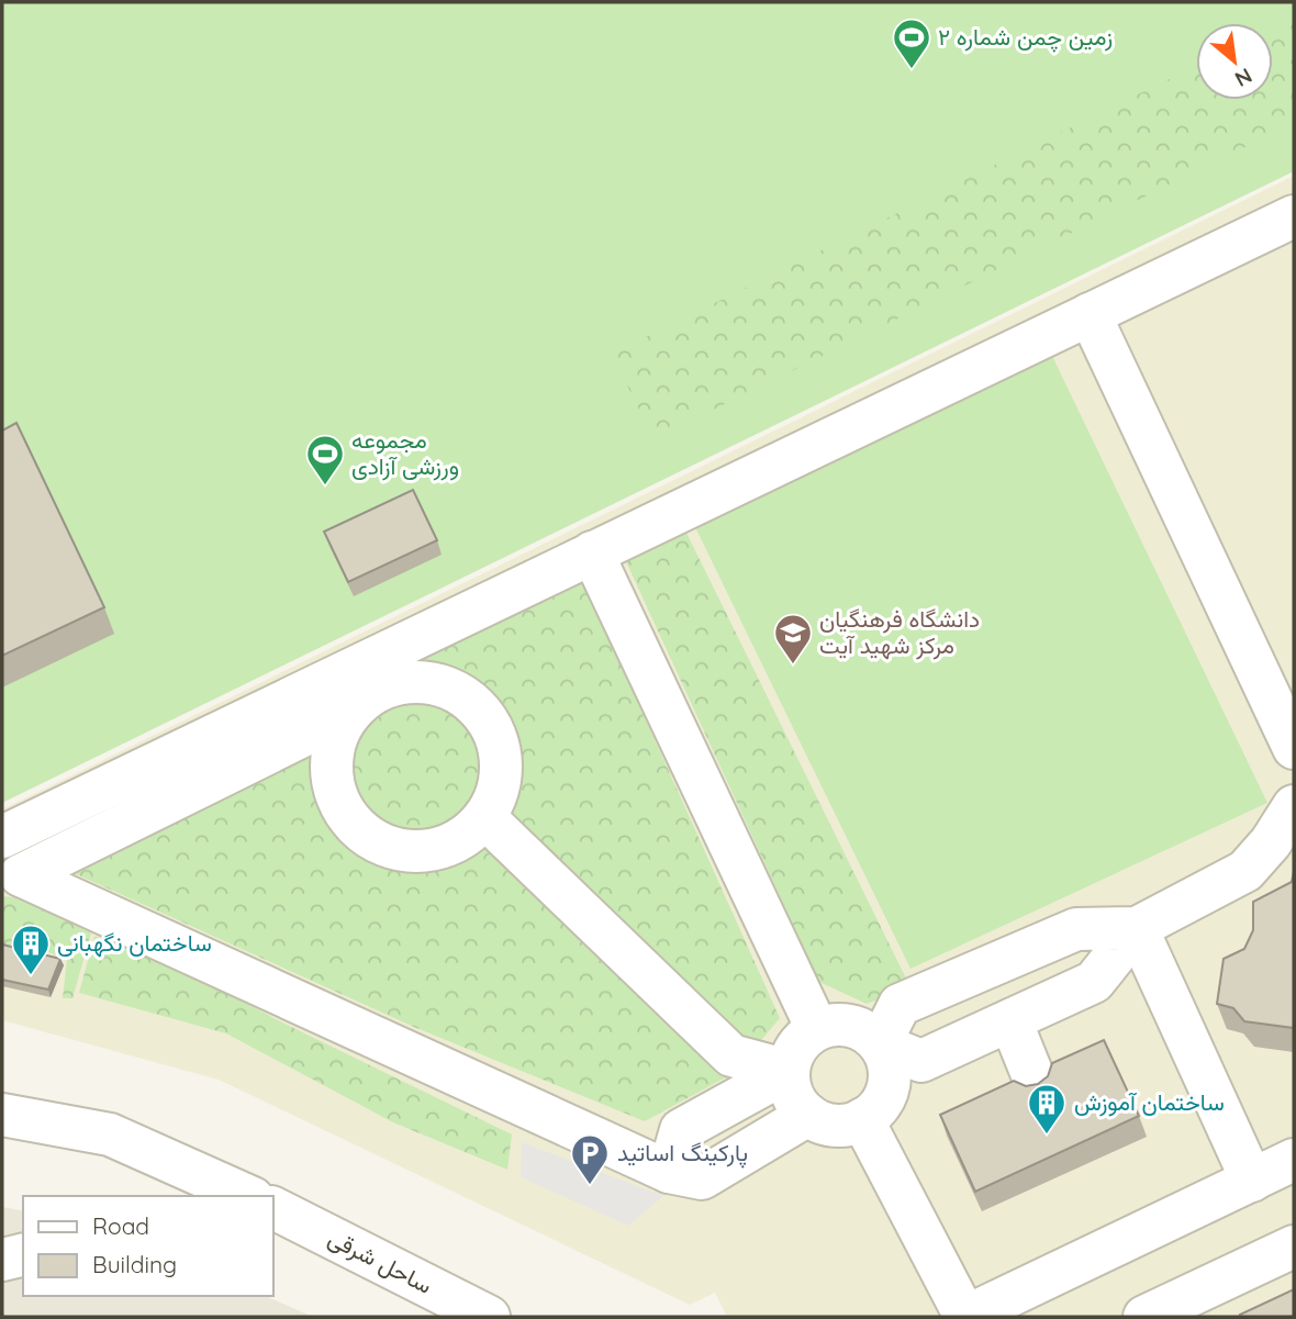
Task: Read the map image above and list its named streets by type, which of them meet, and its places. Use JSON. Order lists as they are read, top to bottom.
{
  "streets": {
    "street": ["ساحل شرقی"]
  },
  "places": {
    "sports": ["زمین چمن شماره ۲", "مجموعه ورزشی آزادی"],
    "school or university": ["دانشگاه فرهنگیان مرکز شهید آیت"],
    "building": ["ساختمان نگهبانی", "ساختمان آموزش"],
    "parking": ["پارکینگ اساتید"]
  },
  "legend": ["Road", "Building"],
  "north": "bottom right"
}
